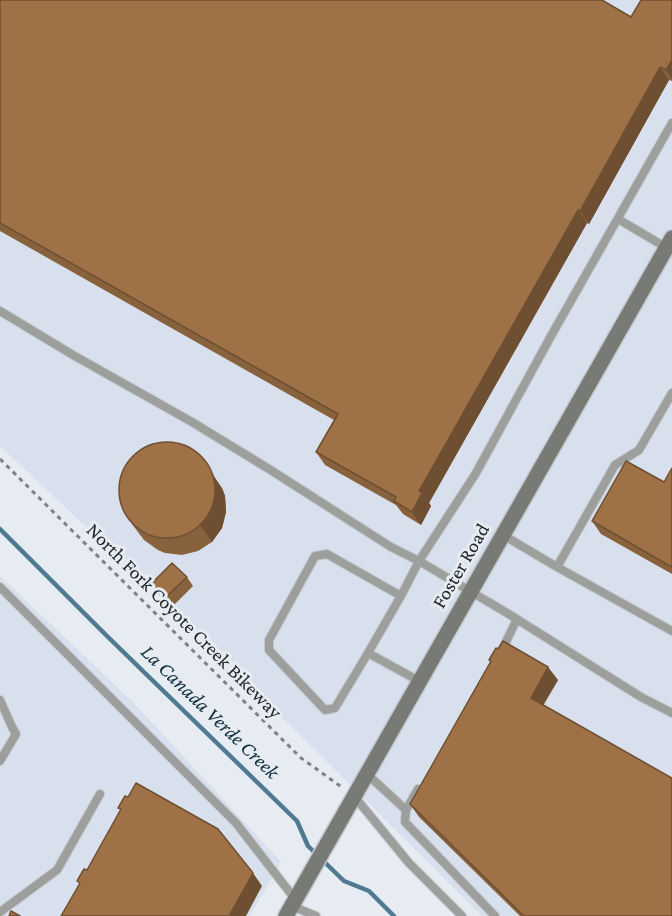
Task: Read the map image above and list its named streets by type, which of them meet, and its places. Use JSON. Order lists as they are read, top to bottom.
{
  "streets": {
    "street": ["Foster Road"],
    "path": ["North Fork Coyote Creek Bikeway"]
  },
  "crossings": [
    ["Foster Road", "North Fork Coyote Creek Bikeway"]
  ],
  "water": ["La Canada Verde Creek"]
}
